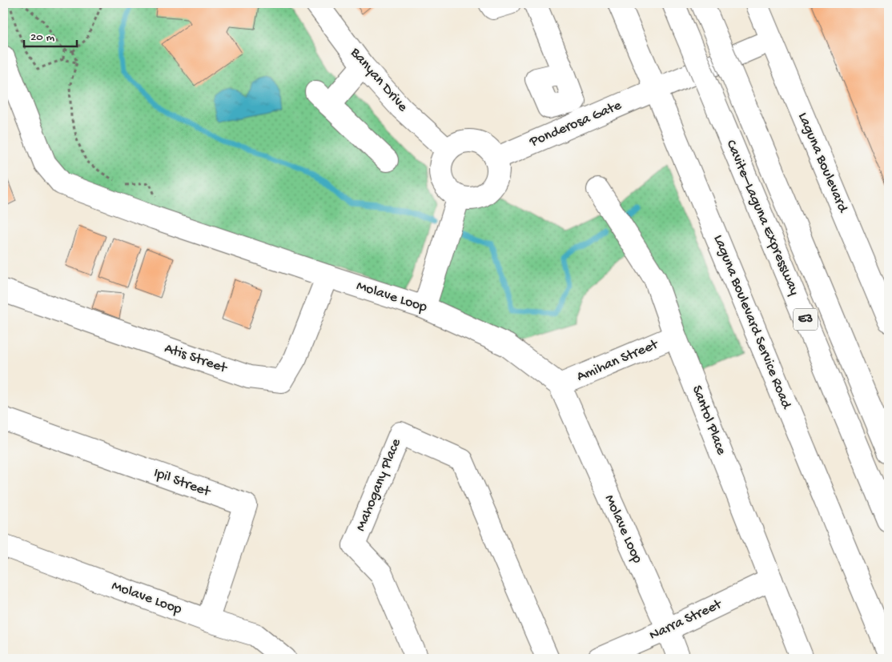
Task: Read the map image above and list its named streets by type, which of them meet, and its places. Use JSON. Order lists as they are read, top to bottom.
{
  "streets": {
    "main road": [
      "Banyan Drive",
      "Ponderosa Gate",
      "Laguna Boulevard",
      "Cavite–Laguna Expressway",
      "Molave Loop",
      "E3",
      "Laguna Boulevard Service Road",
      "Atis Street",
      "Amihan Street",
      "Santol Place",
      "Ipil Street",
      "Mahogany Place",
      "Narra Street"
    ]
  },
  "crossings": [
    ["Banyan Drive", "Ponderosa Gate"],
    ["Ponderosa Gate", "Laguna Boulevard"],
    ["Ponderosa Gate", "Laguna Boulevard Service Road"],
    ["Molave Loop", "Atis Street"],
    ["Molave Loop", "Amihan Street"],
    ["Molave Loop", "Ipil Street"],
    ["Molave Loop", "Narra Street"],
    ["Amihan Street", "Santol Place"],
    ["Santol Place", "Narra Street"]
  ],
  "scale_bar": "20 m"
}
